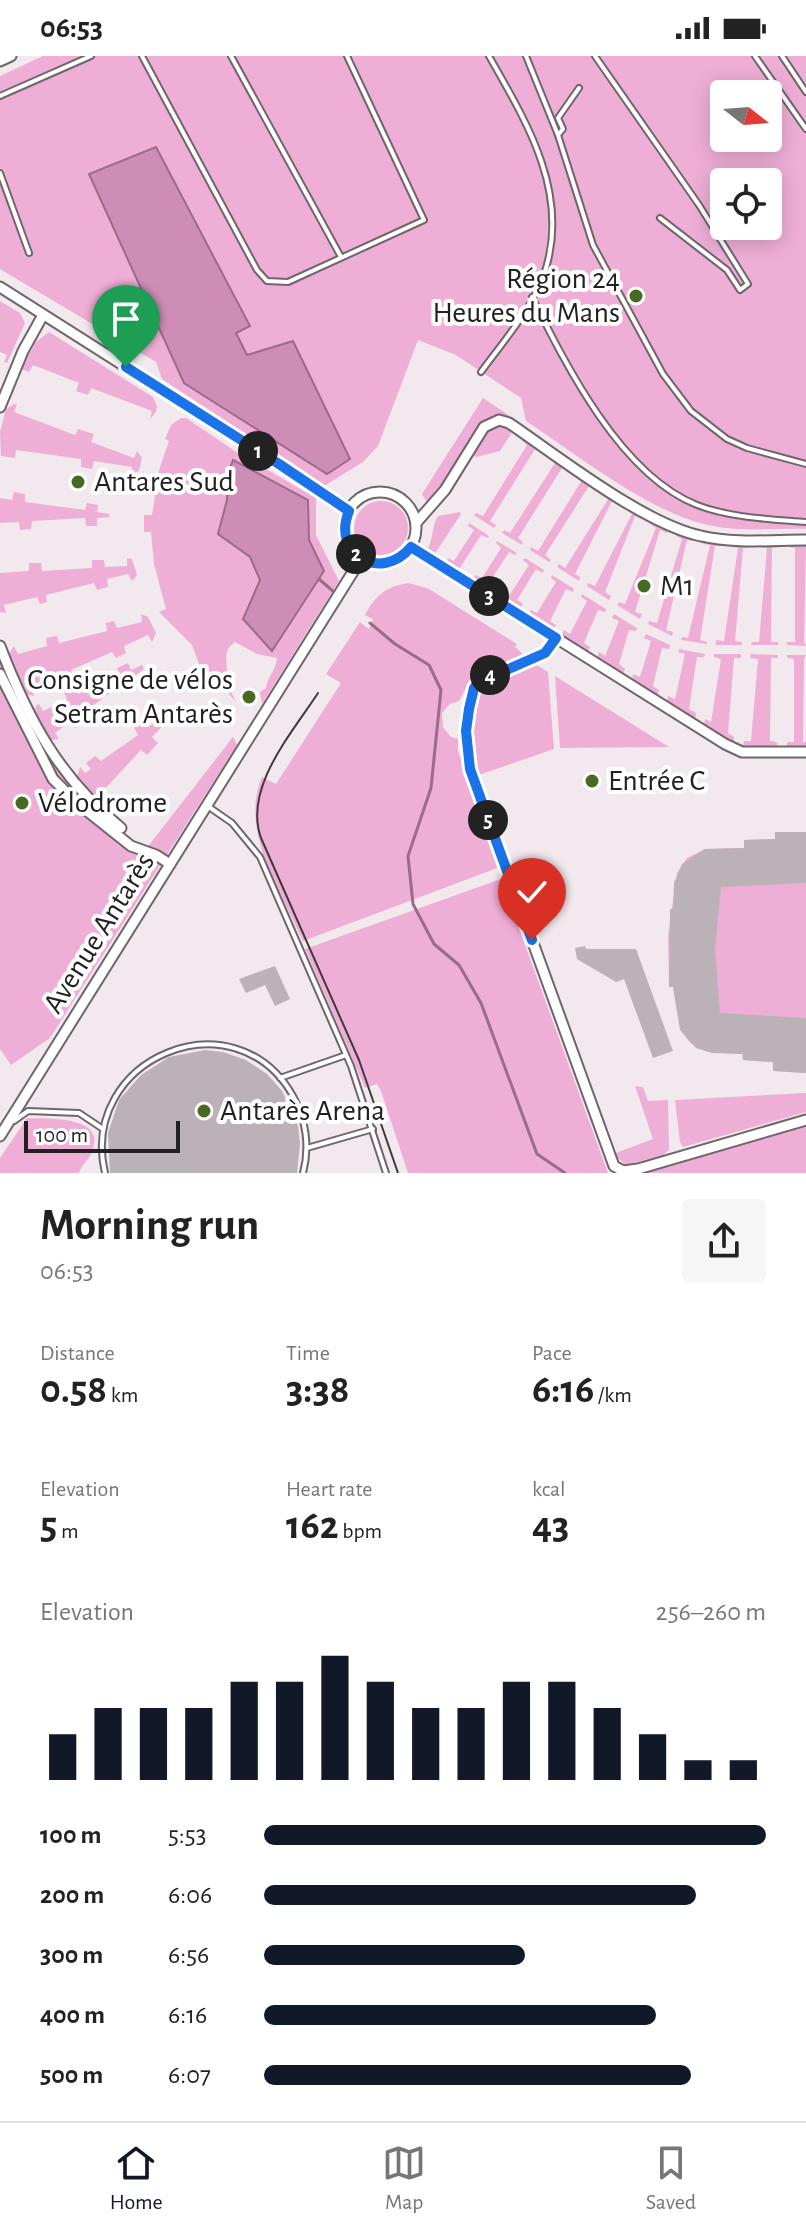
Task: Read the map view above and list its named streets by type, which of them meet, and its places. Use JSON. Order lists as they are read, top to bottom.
{
  "streets": {
    "street": ["Avenue Antarès"]
  },
  "places": [
    "Région 24 Heures du Mans",
    "Antares Sud",
    "M1",
    "Consigne de vélos Setram Antarès",
    "Entrée C",
    "Vélodrome",
    "Antarès Arena"
  ],
  "scale_bar": "100 m",
  "north": "right",
  "page": {
    "status": "06:53",
    "pins": [
      "1",
      "2",
      "3",
      "4",
      "5"
    ],
    "scale": "100 m",
    "heading": ["Morning run", "06:53"],
    "stats": [
      ["Distance", "0.58 km"],
      ["Time", "3:38"],
      ["Pace", "6:16 /km"],
      ["Elevation", "5 m"],
      ["Heart rate", "162 bpm"],
      ["kcal", "43"]
    ],
    "chart": ["Elevation", "256–260 m"],
    "list": [
      {
        "name": "100 m",
        "note": "5:53"
      },
      {
        "name": "200 m",
        "note": "6:06"
      },
      {
        "name": "300 m",
        "note": "6:56"
      },
      {
        "name": "400 m",
        "note": "6:16"
      },
      {
        "name": "500 m",
        "note": "6:07"
      }
    ],
    "tabs": ["Home", "Map", "Saved"]
  }
}
